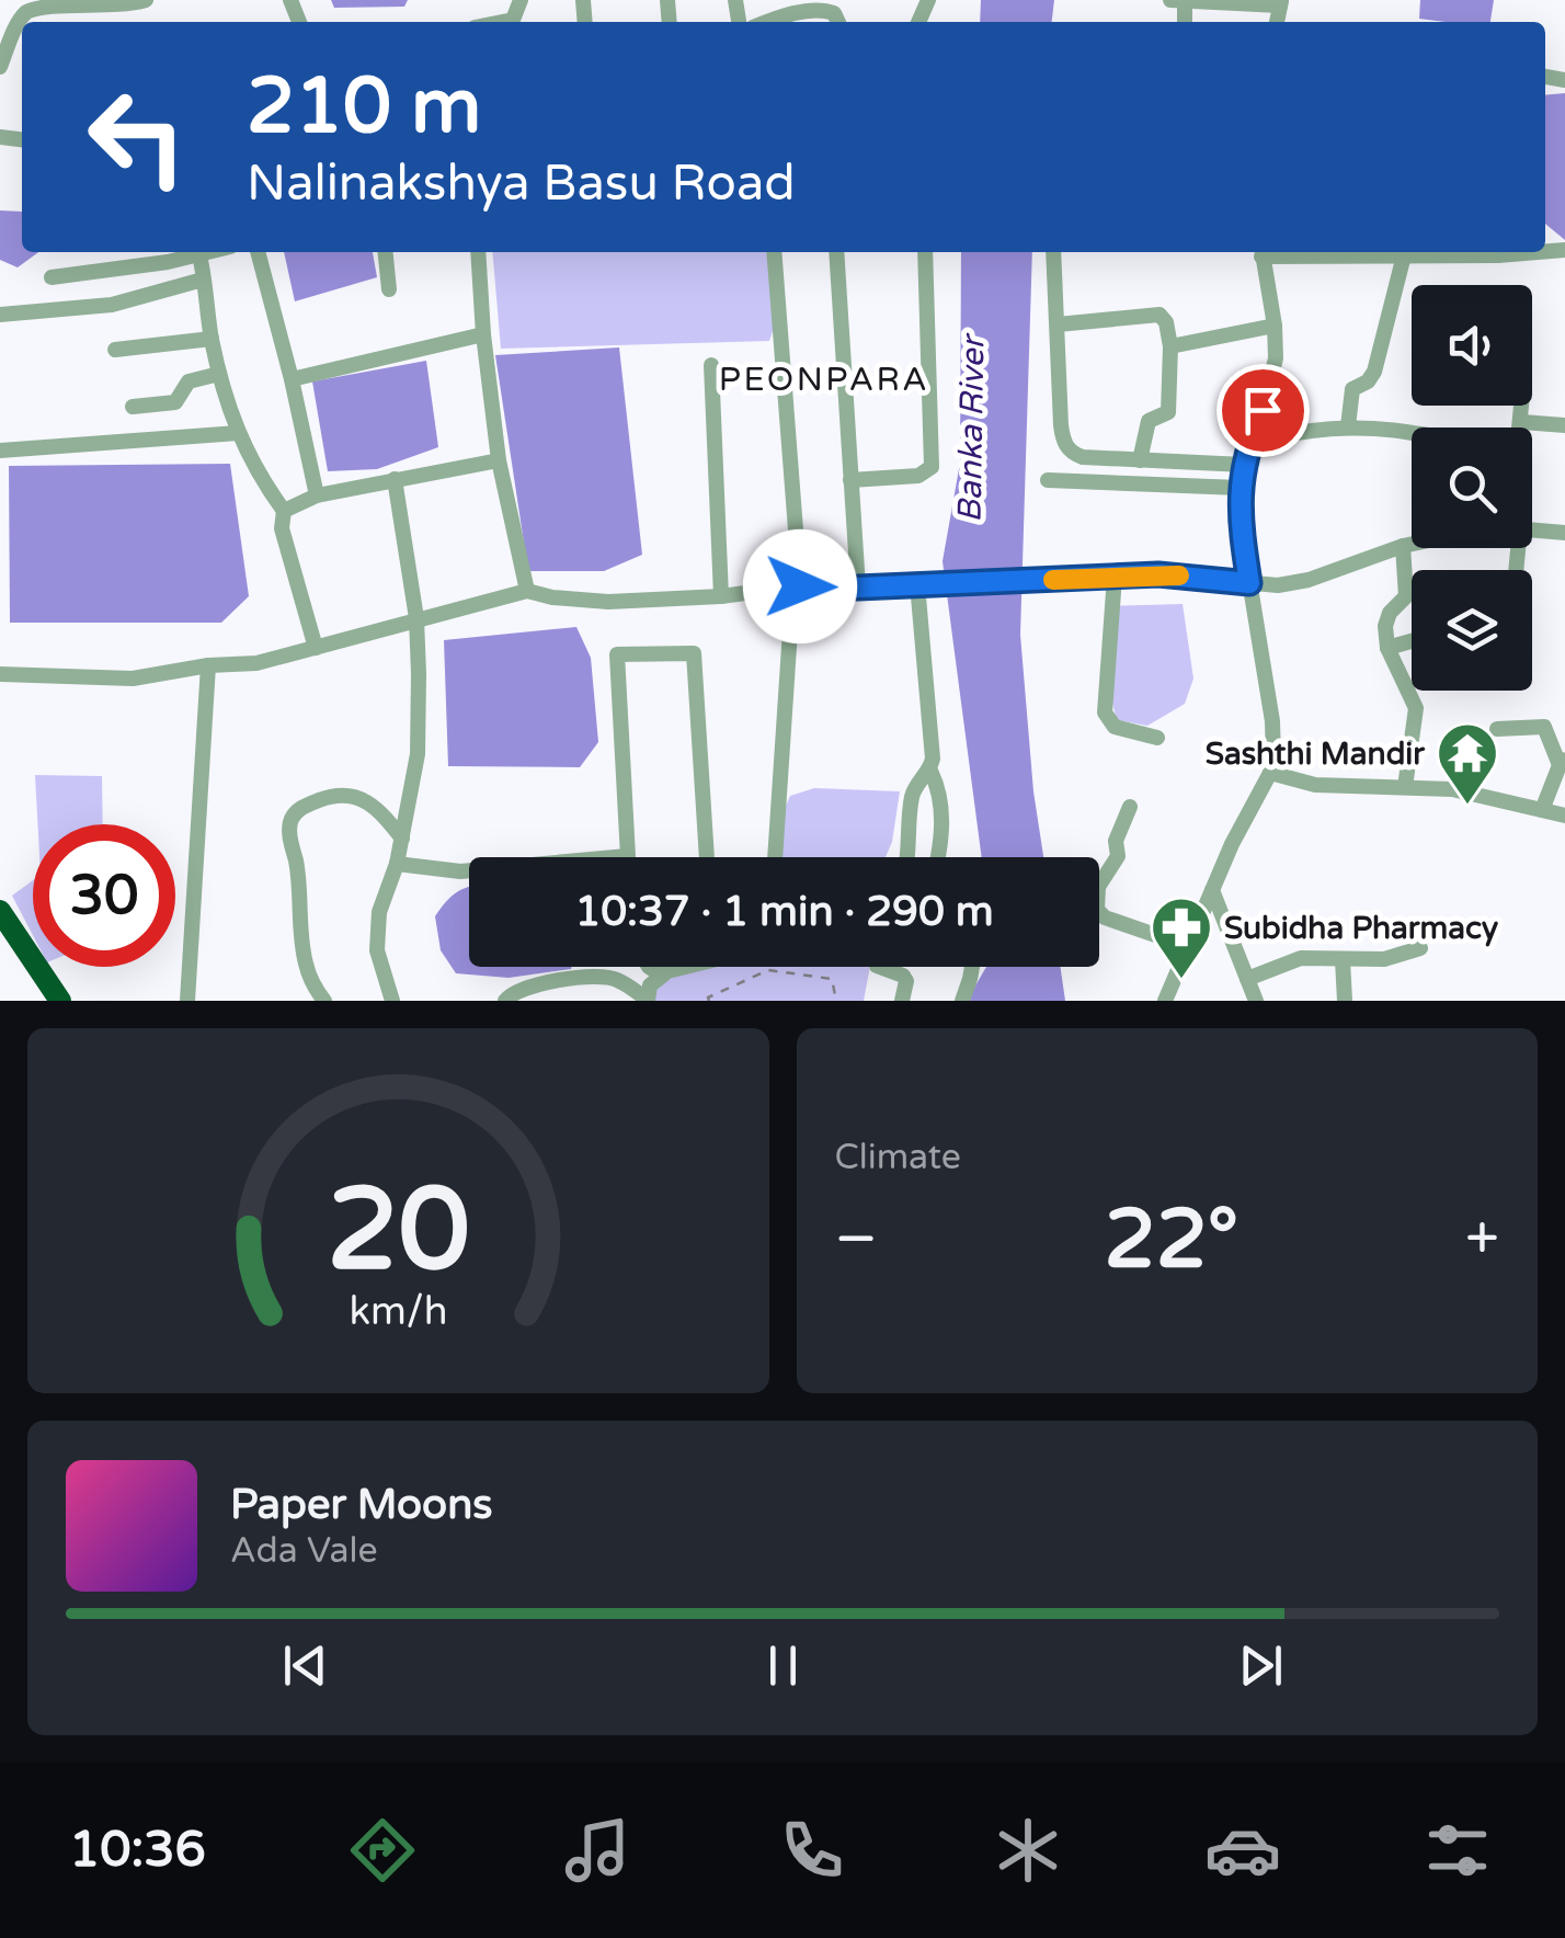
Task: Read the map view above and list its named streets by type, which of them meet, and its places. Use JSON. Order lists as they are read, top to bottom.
{
  "districts": ["PEONPARA"],
  "water": ["Banka River"],
  "places": {
    "temple": ["Sashthi Mandir"],
    "pharmacy": ["Subidha Pharmacy"]
  },
  "page": {
    "turn": ["210 m", "Nalinakshya Basu Road"],
    "limit": "30",
    "trip": "10:37 · 1 min · 290 m",
    "tile": "Climate",
    "heat": ["−", "22°", "+"],
    "song": ["Paper Moons", "Ada Vale"],
    "tabs": "10:36",
    "gauge": ["20", "km/h"]
  }
}
